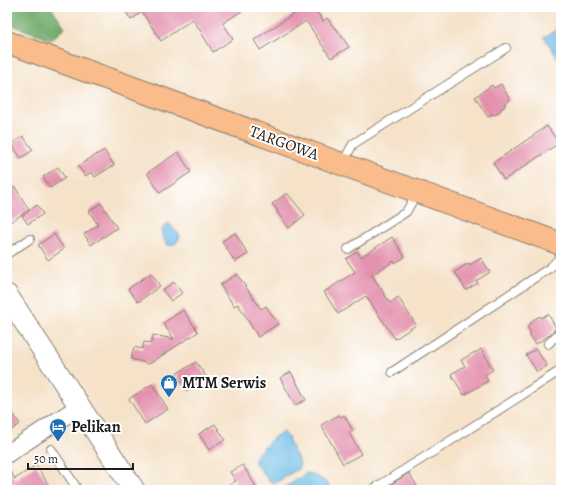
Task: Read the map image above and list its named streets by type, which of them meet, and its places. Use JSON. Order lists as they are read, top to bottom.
{
  "streets": {
    "main road": ["TARGOWA"]
  },
  "places": {
    "shop": ["MTM Serwis"],
    "hotel": ["Pelikan"]
  },
  "scale_bar": "50 m"
}
